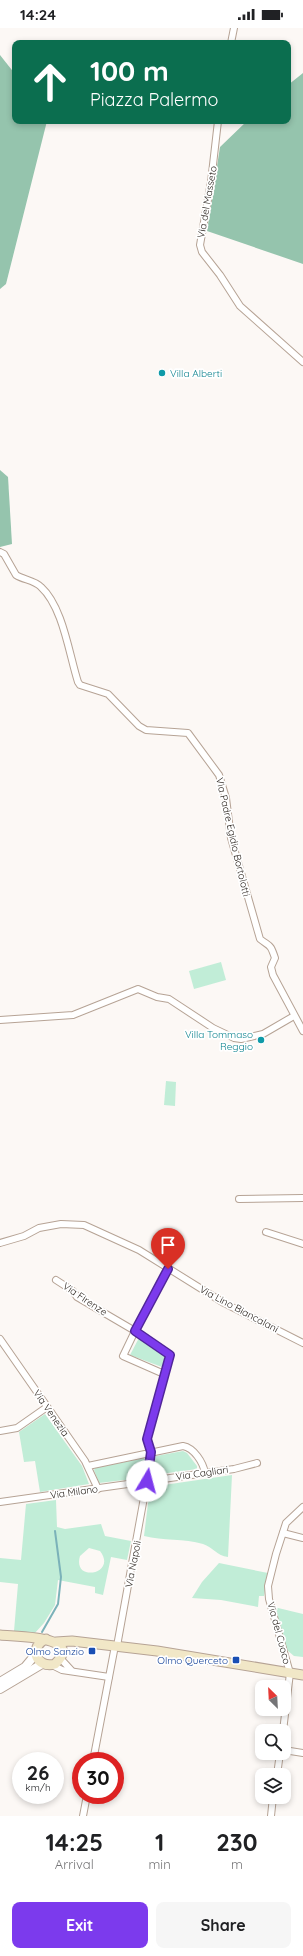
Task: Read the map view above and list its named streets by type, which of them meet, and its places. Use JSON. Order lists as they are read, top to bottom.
{
  "streets": {
    "street": [
      "Via del Masseto",
      "Via Padre Egidio Bortolotti",
      "Via Firenze",
      "Via Lino Biancalani",
      "Via Venezia",
      "Via Cagliari",
      "Via Milano",
      "Via Napoli",
      "Via del Cuoco"
    ]
  },
  "crossings": [
    ["Via Firenze", "Via Napoli"],
    ["Via Venezia", "Via Milano"],
    ["Via Cagliari", "Via Milano"],
    ["Via Cagliari", "Via Napoli"],
    ["Via Milano", "Via Napoli"]
  ],
  "places": {
    "other": ["Villa Alberti", "Villa Tommaso Reggio"],
    "transit": ["Olmo Sanzio", "Olmo Querceto"]
  },
  "north": "top left",
  "page": {
    "status": "14:24",
    "turn": ["100 m", "Piazza Palermo"],
    "speed": "26 km/h",
    "limit": "30",
    "eta": [
      "14:25",
      "Arrival",
      "1",
      "min",
      "230",
      "m"
    ],
    "buttons": ["Exit", "Share"]
  }
}
